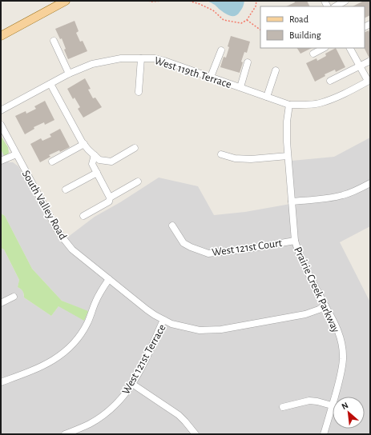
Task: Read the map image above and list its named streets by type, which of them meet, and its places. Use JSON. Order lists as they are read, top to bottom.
{
  "streets": {
    "street": [
      "West 119th Terrace",
      "South Valley Road",
      "West 121st Court",
      "Prairie Creek Parkway",
      "West 121st Terrace"
    ]
  },
  "crossings": [
    ["West 119th Terrace", "Prairie Creek Parkway"],
    ["South Valley Road", "West 121st Terrace"],
    ["West 121st Court", "Prairie Creek Parkway"],
    ["Prairie Creek Parkway", "West 121st Terrace"]
  ],
  "legend": ["Road", "Building"],
  "north": "top left"
}
